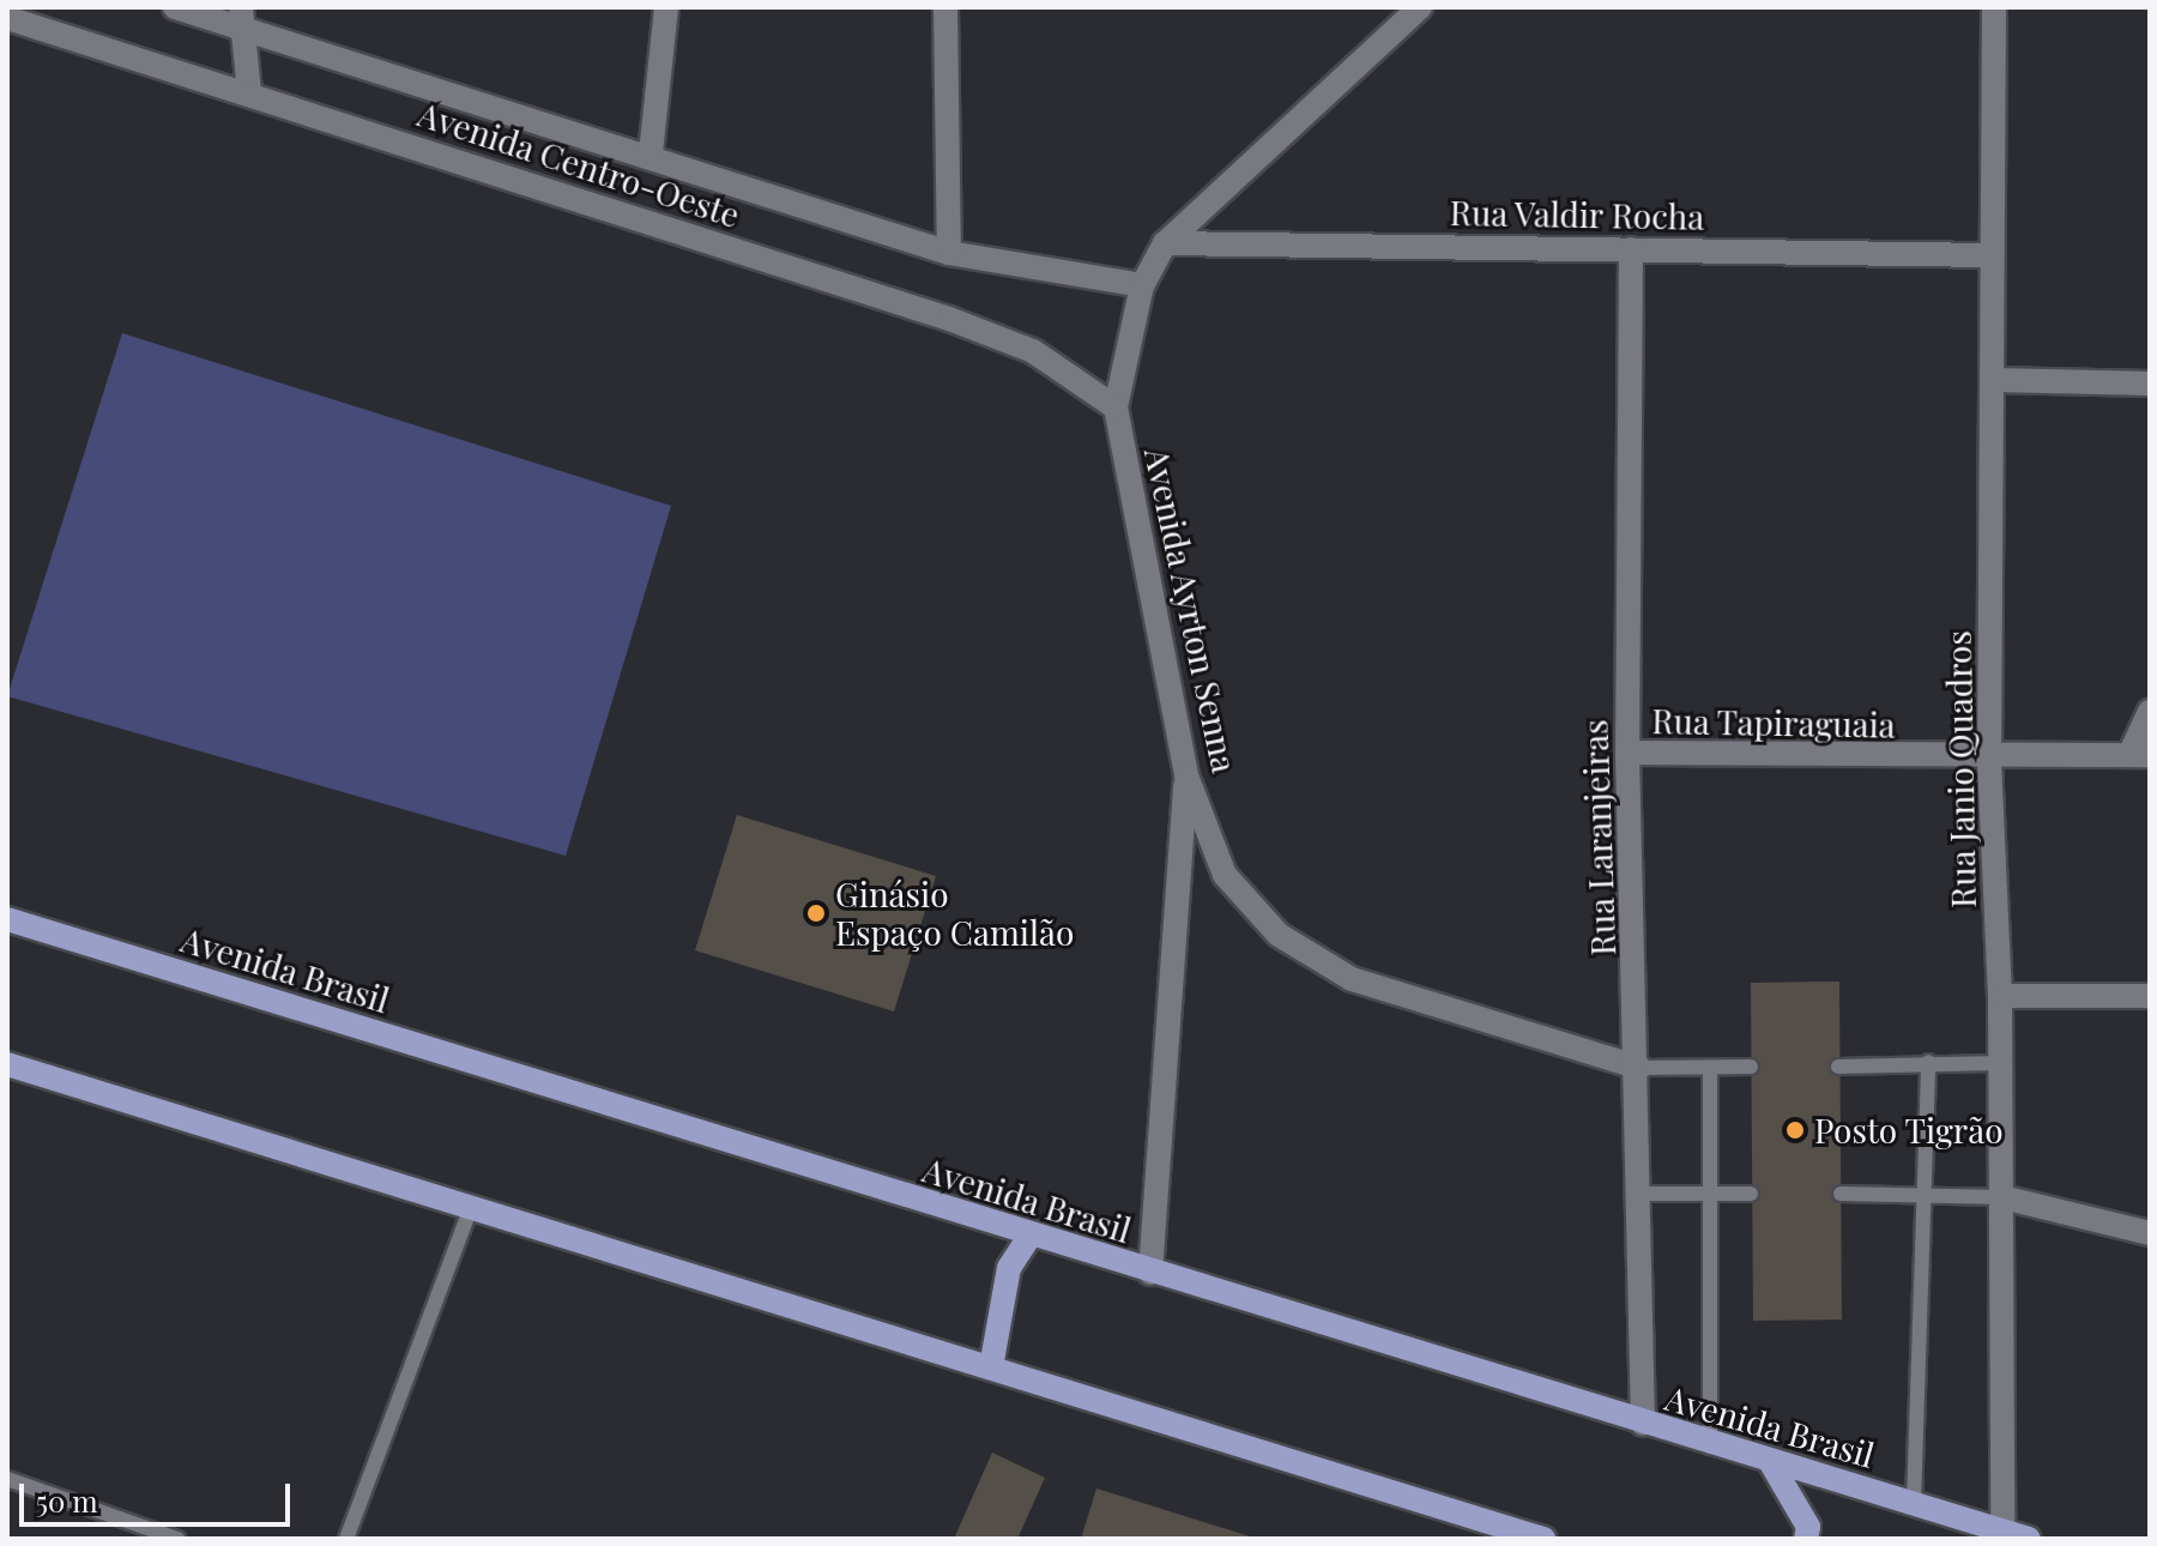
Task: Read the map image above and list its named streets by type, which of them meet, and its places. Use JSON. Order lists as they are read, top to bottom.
{
  "streets": {
    "main road": ["Avenida Brasil"],
    "street": [
      "Avenida Centro-Oeste",
      "Rua Valdir Rocha",
      "Avenida Ayrton Senna",
      "Rua Tapiraguaia",
      "Rua Janio Quadros",
      "Rua Laranjeiras"
    ]
  },
  "crossings": [
    ["Avenida Centro-Oeste", "Avenida Ayrton Senna"],
    ["Rua Valdir Rocha", "Avenida Ayrton Senna"],
    ["Rua Valdir Rocha", "Rua Janio Quadros"],
    ["Rua Valdir Rocha", "Rua Laranjeiras"],
    ["Avenida Ayrton Senna", "Rua Laranjeiras"],
    ["Rua Tapiraguaia", "Rua Janio Quadros"],
    ["Rua Tapiraguaia", "Rua Laranjeiras"],
    ["Rua Janio Quadros", "Avenida Brasil"],
    ["Rua Laranjeiras", "Avenida Brasil"]
  ],
  "places": ["Ginásio Espaço Camilão", "Posto Tigrão"],
  "scale_bar": "50 m"
}
